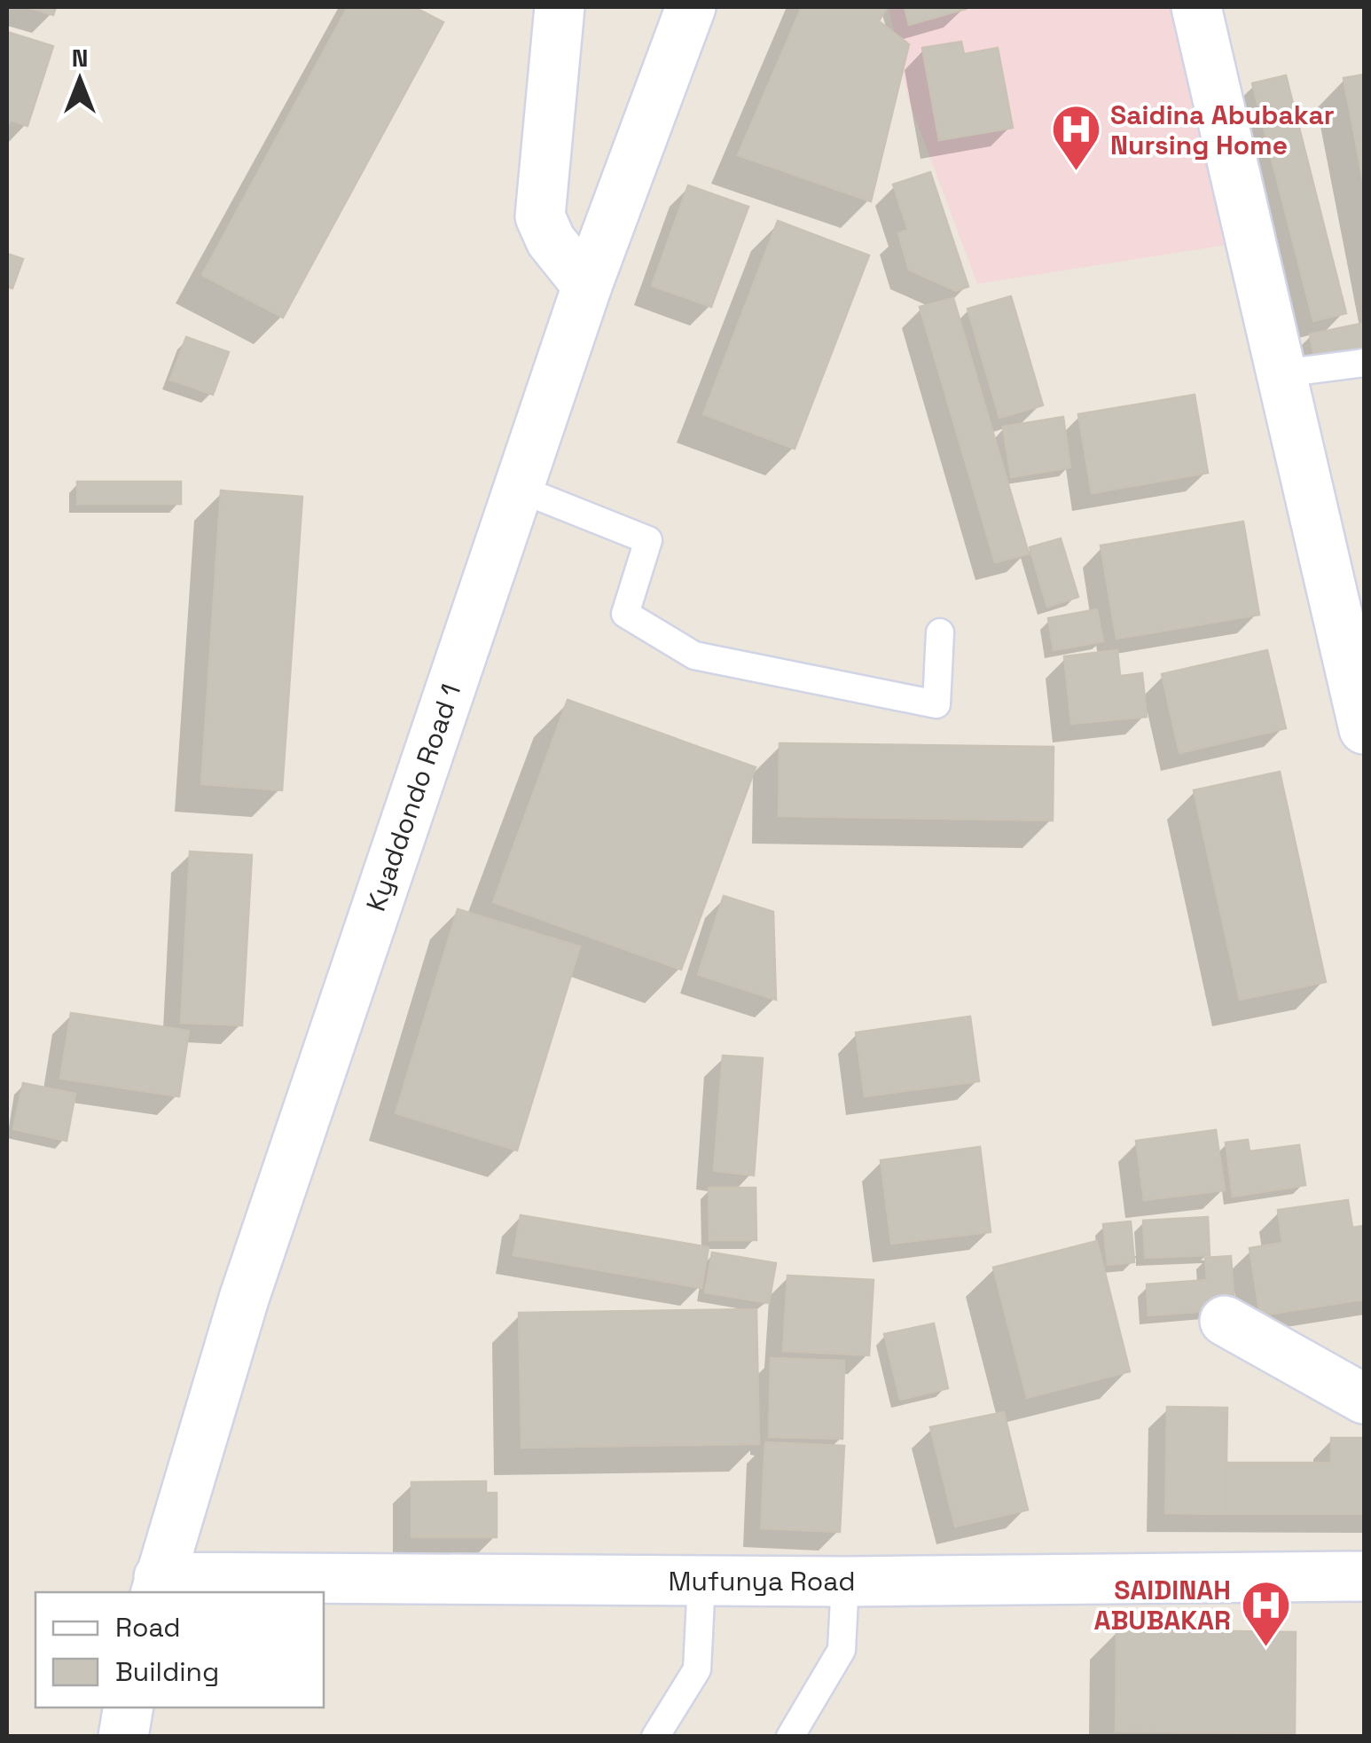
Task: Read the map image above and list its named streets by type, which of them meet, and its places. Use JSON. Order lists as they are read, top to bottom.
{
  "streets": {
    "street": ["Kyaddondo Road 1", "Mufunya Road"]
  },
  "crossings": [
    ["Kyaddondo Road 1", "Mufunya Road"]
  ],
  "places": {
    "hospital": ["Saidina Abubakar Nursing Home", "SAIDINAH ABUBAKAR"]
  },
  "legend": ["Road", "Building"],
  "north": "top"
}
